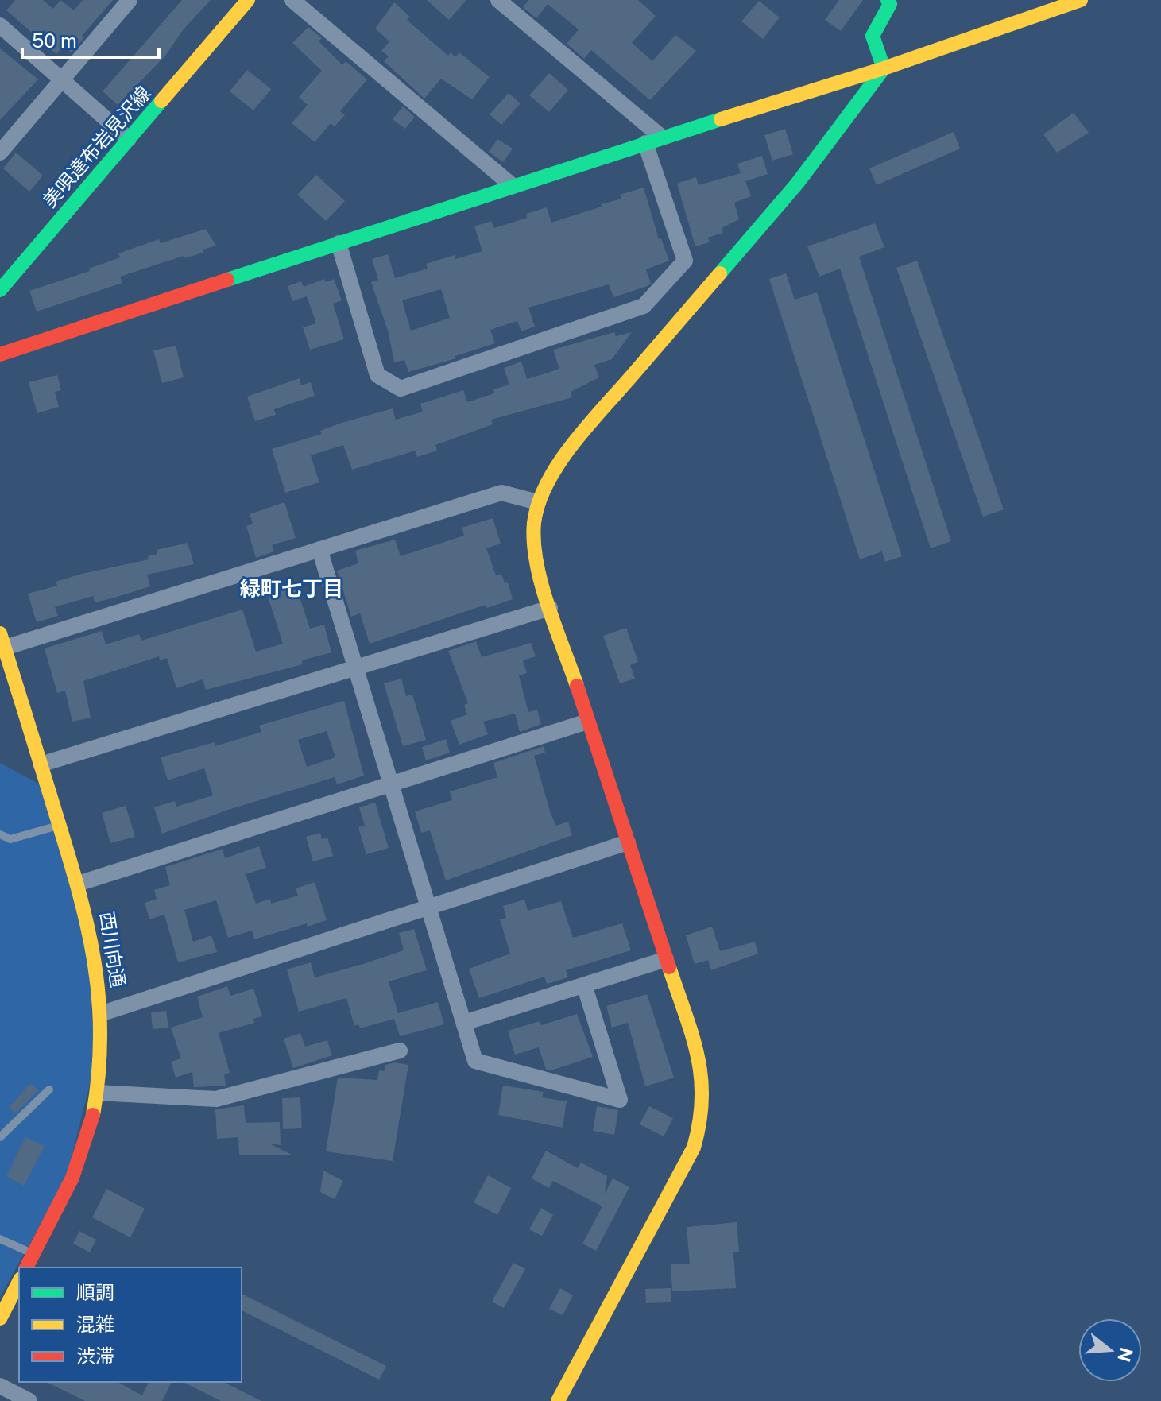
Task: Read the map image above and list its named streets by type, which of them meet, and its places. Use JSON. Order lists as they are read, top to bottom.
{
  "streets": {
    "street": ["美唄達布岩見沢線", "西川向通"]
  },
  "districts": ["緑町七丁目"],
  "legend": ["順調", "混雑", "渋滞"],
  "scale_bar": "50 m",
  "north": "right"
}
